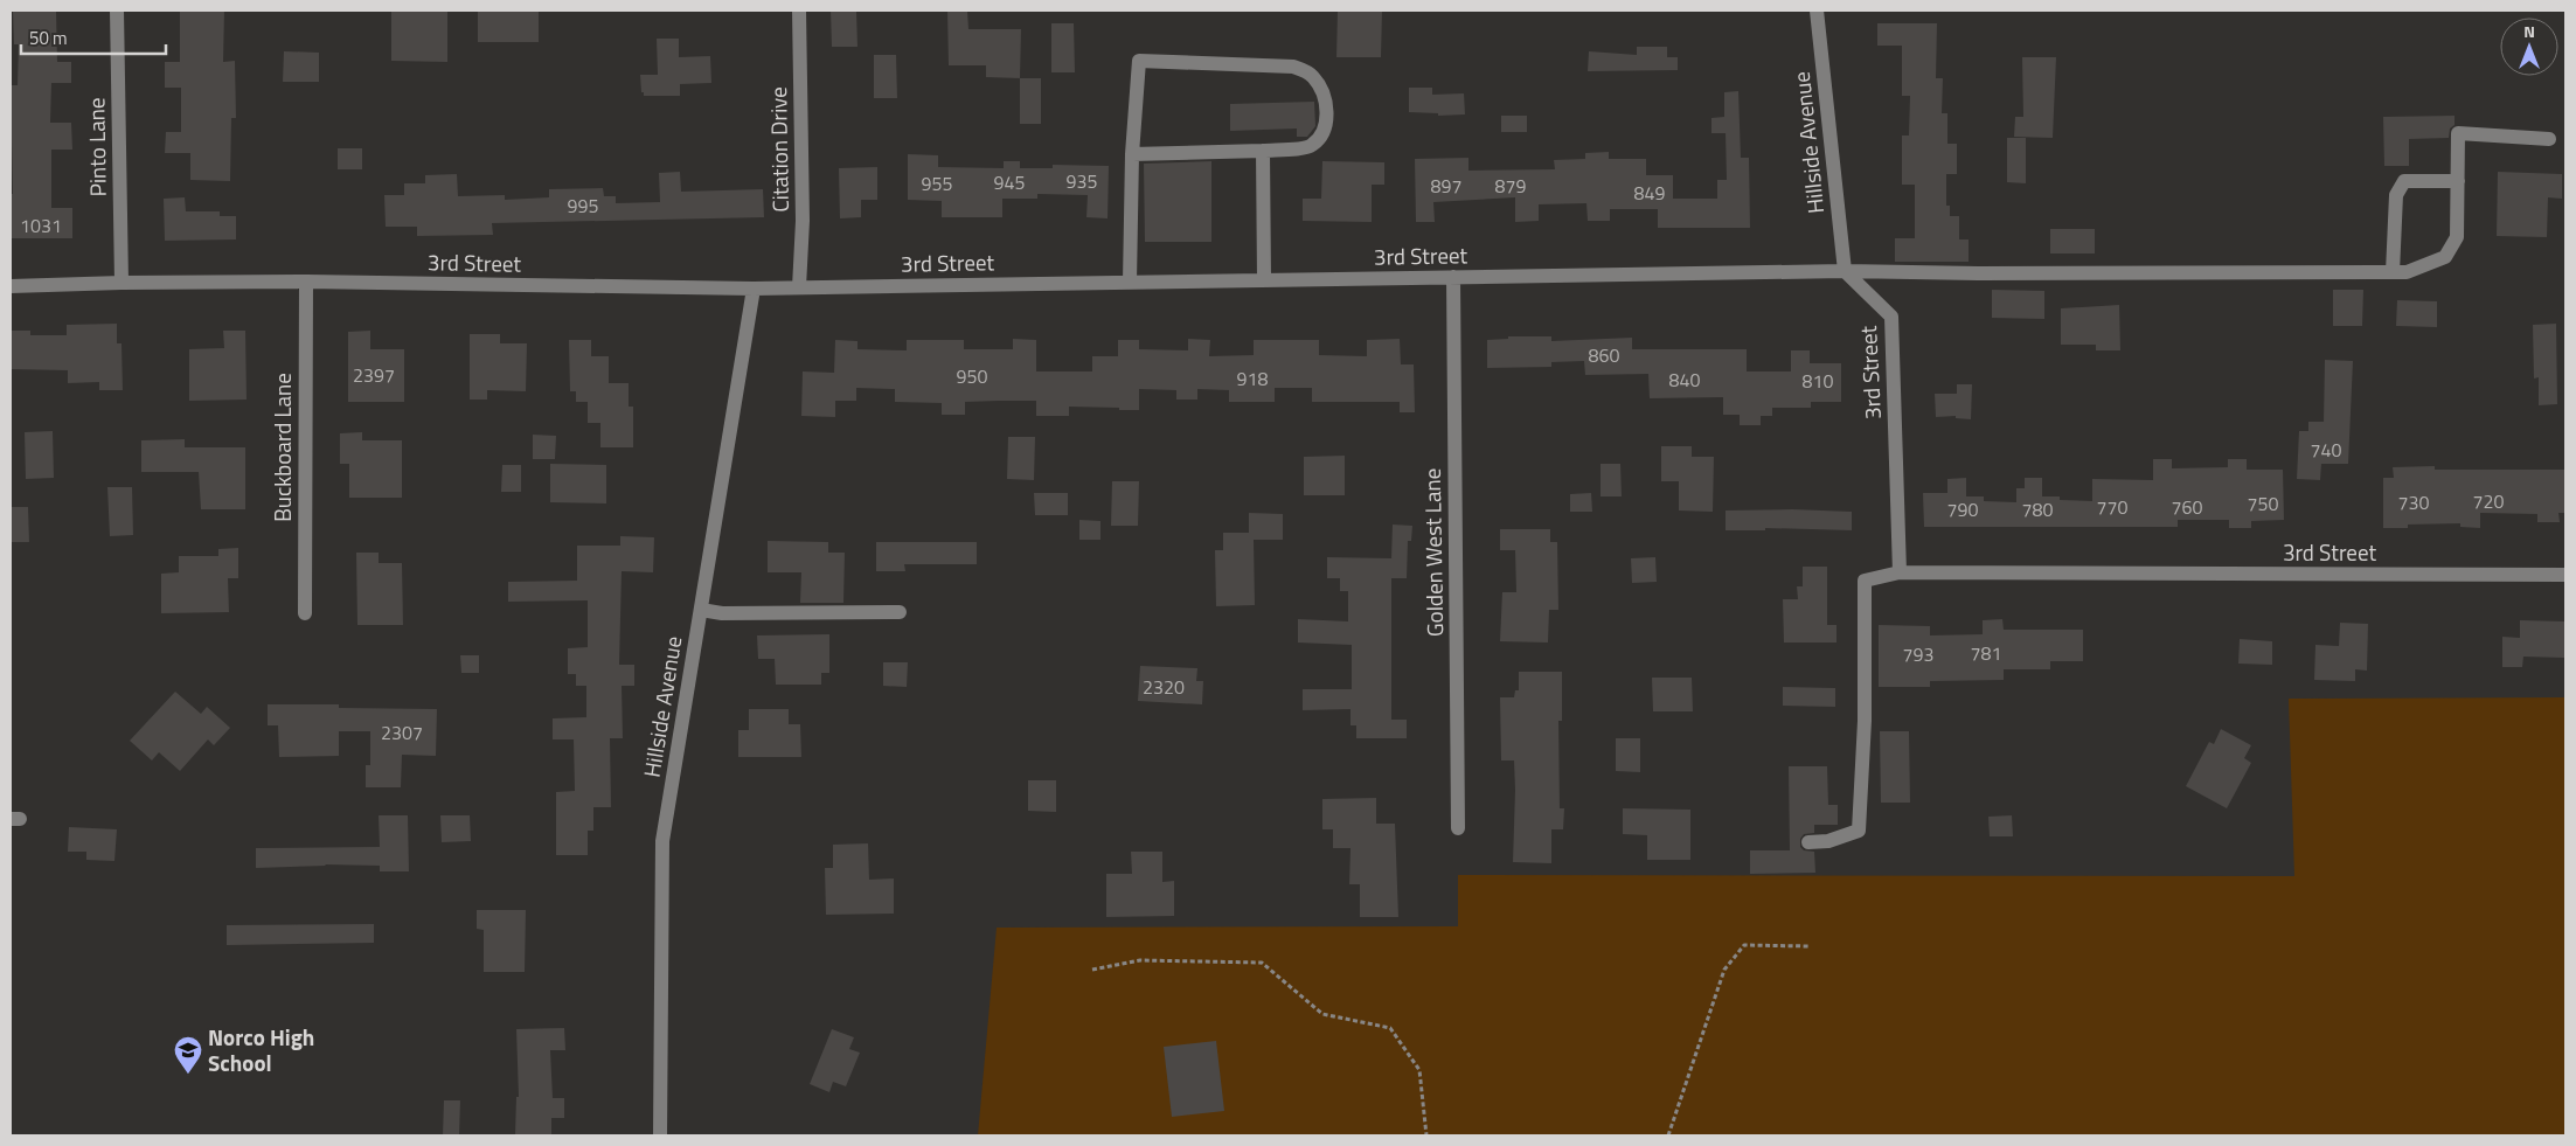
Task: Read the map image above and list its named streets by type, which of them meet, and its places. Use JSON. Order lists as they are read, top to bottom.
{
  "streets": {
    "street": [
      "Hillside Avenue",
      "Pinto Lane",
      "Citation Drive",
      "3rd Street",
      "Buckboard Lane",
      "Golden West Lane"
    ]
  },
  "crossings": [
    ["Hillside Avenue", "3rd Street"],
    ["Pinto Lane", "3rd Street"],
    ["Citation Drive", "3rd Street"],
    ["3rd Street", "Buckboard Lane"],
    ["3rd Street", "Golden West Lane"]
  ],
  "places": {
    "school or university": ["Norco High School"]
  },
  "house_numbers": [
    "935",
    "945",
    "955",
    "897",
    "879",
    "849",
    "995",
    "1031",
    "860",
    "2397",
    "950",
    "918",
    "840",
    "810",
    "740",
    "720",
    "730",
    "750",
    "770",
    "760",
    "790",
    "780",
    "781",
    "793",
    "2320",
    "2307"
  ],
  "scale_bar": "50 m",
  "north": "top"
}
